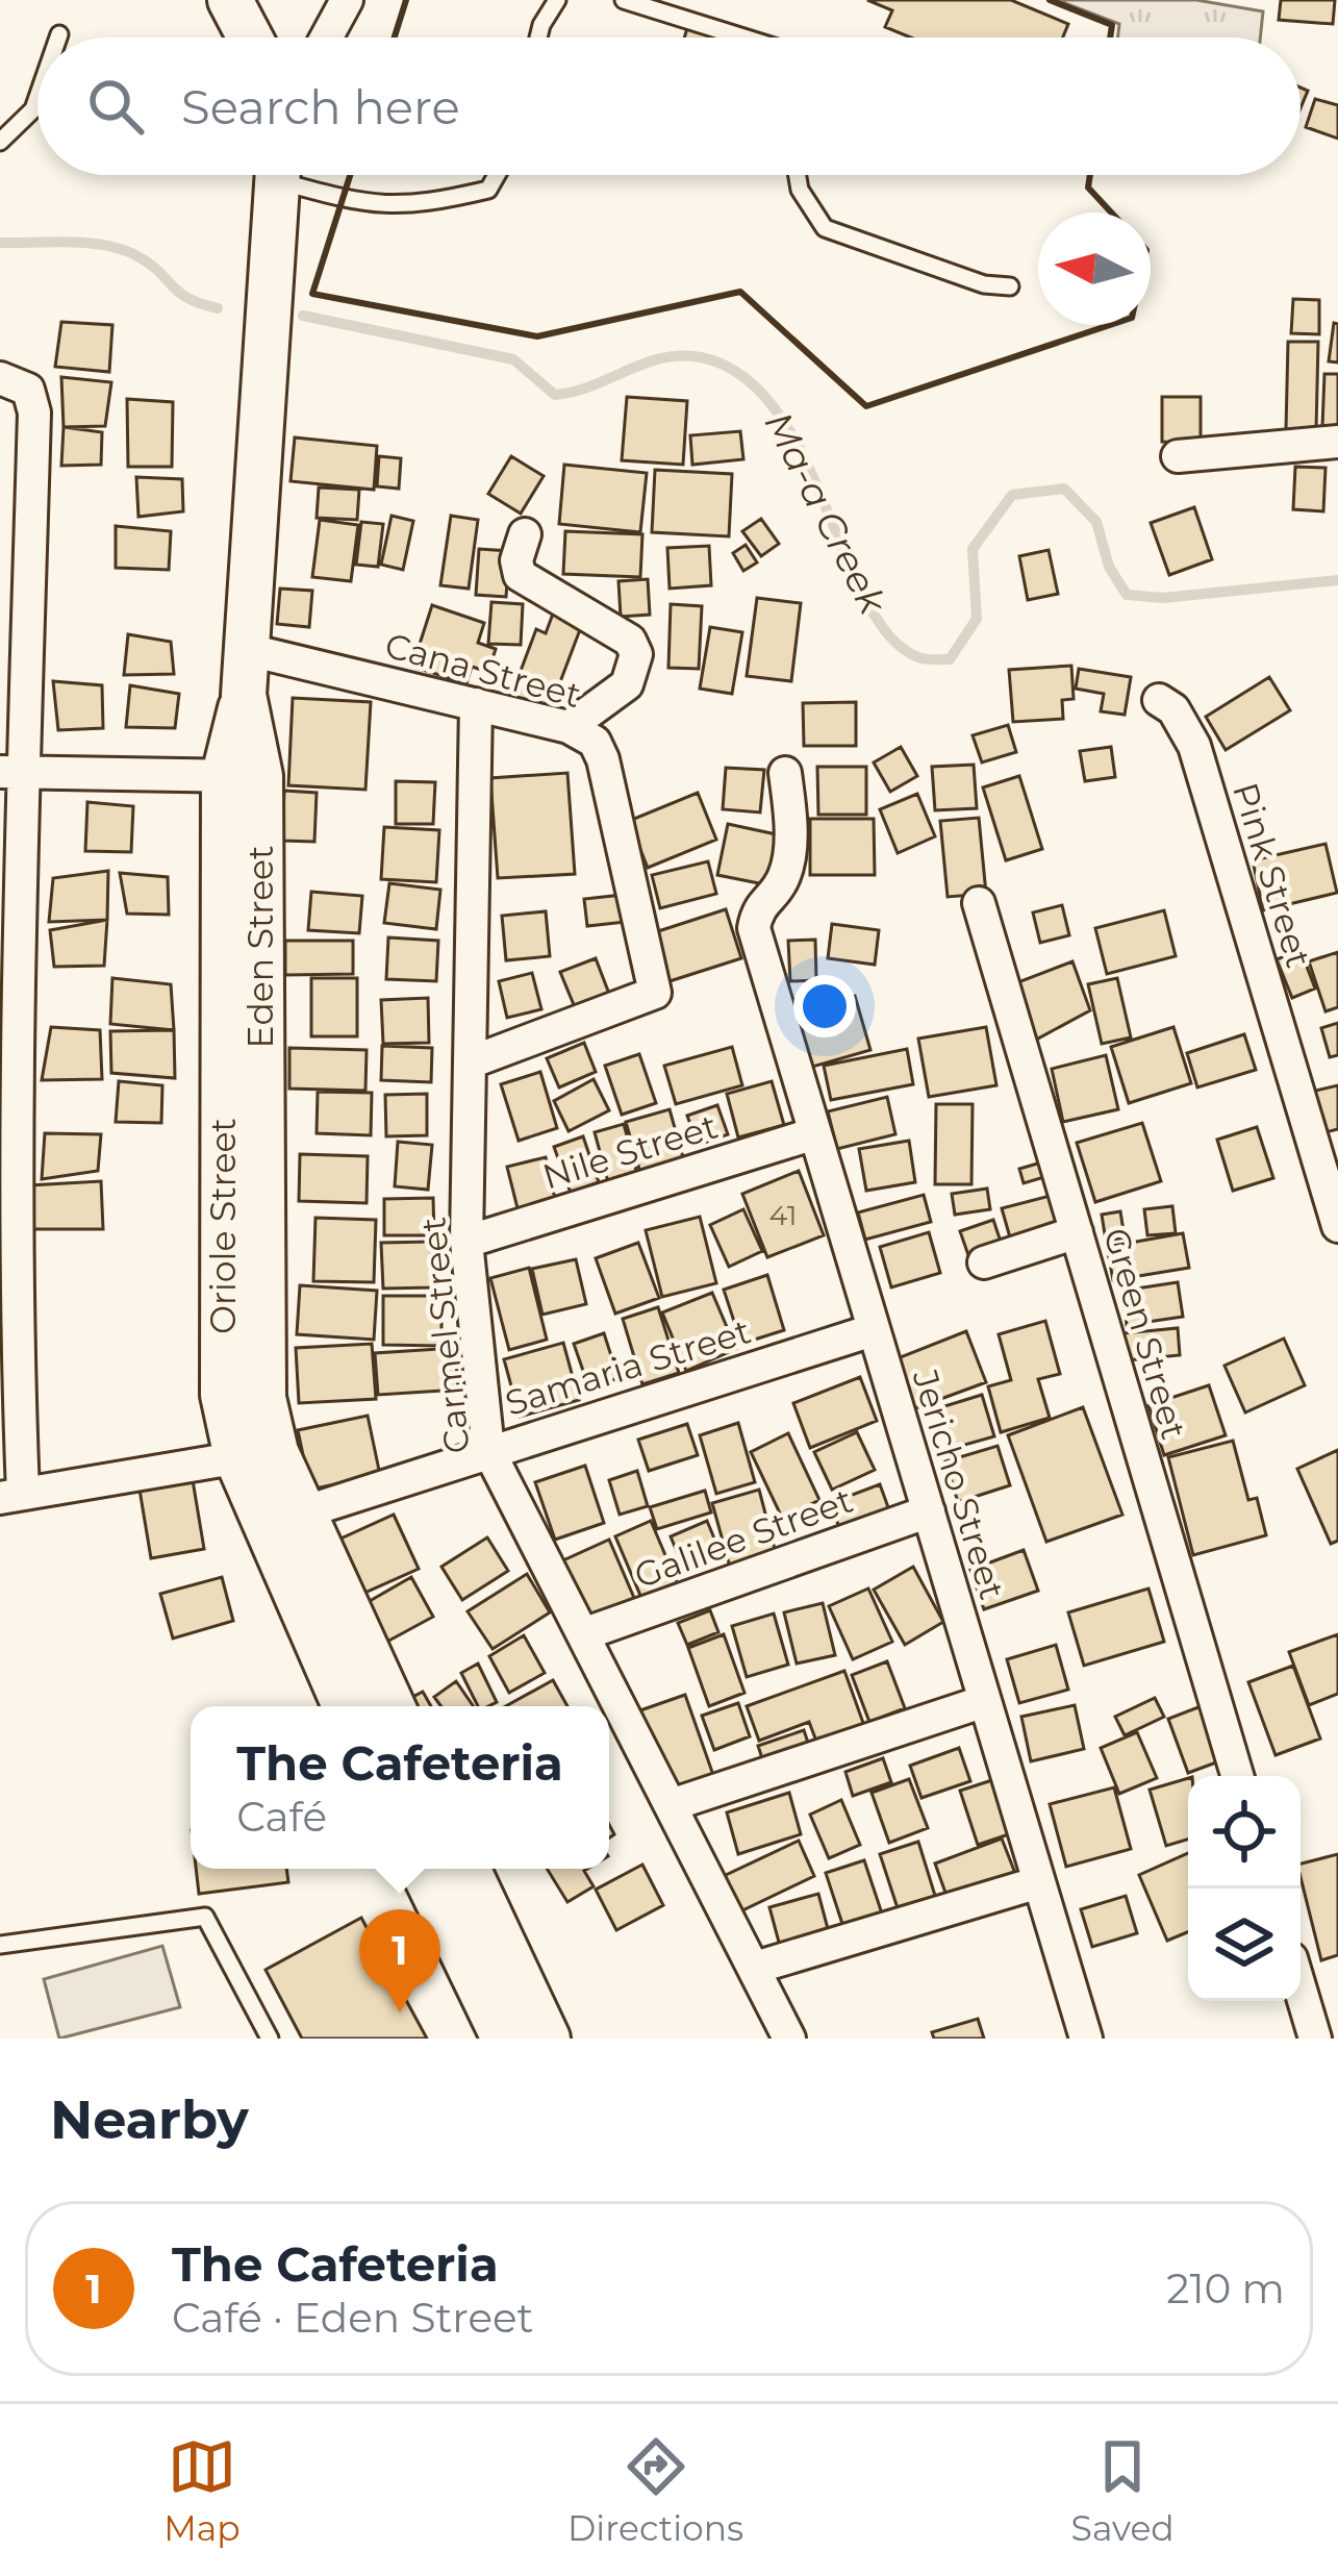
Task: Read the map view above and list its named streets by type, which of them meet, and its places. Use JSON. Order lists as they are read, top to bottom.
{
  "streets": {
    "main road": ["Eden Street"],
    "street": [
      "Cana Street",
      "Pink Street",
      "Nile Street",
      "Green Street",
      "Carmel Street",
      "Samaria Street",
      "Jericho Street",
      "Galilee Street"
    ]
  },
  "crossings": [
    ["Cana Street", "Eden Street"],
    ["Cana Street", "Carmel Street"],
    ["Eden Street", "Samaria Street"],
    ["Nile Street", "Carmel Street"],
    ["Nile Street", "Jericho Street"],
    ["Carmel Street", "Samaria Street"],
    ["Carmel Street", "Galilee Street"],
    ["Samaria Street", "Jericho Street"],
    ["Jericho Street", "Galilee Street"]
  ],
  "water": ["Ma-a Creek"],
  "house_numbers": ["41"],
  "north": "left",
  "page": {
    "search": "Search here",
    "popup": ["The Cafeteria", "Café"],
    "pins": "1",
    "heading": "Nearby",
    "list": [
      {
        "mark": "1",
        "name": "The Cafeteria",
        "note": "Café · Eden Street",
        "value": "210 m"
      }
    ],
    "nav": ["Map", "Directions", "Saved"]
  }
}
